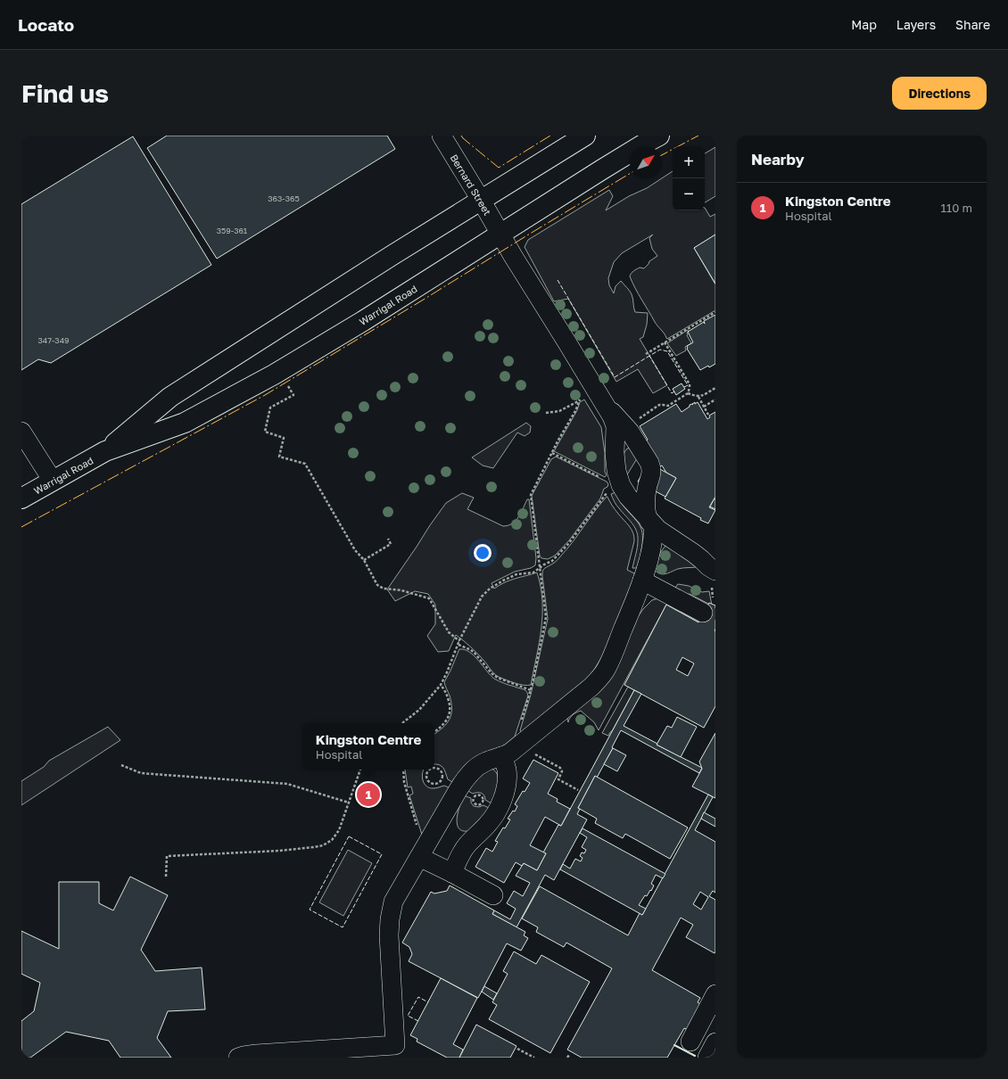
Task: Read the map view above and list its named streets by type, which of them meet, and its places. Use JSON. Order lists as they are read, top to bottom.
{
  "streets": {
    "highway": ["Warrigal Road"],
    "street": ["Bernard Street"]
  },
  "crossings": [
    ["Bernard Street", "Warrigal Road"]
  ],
  "house_numbers": ["363-365", "359-361", "347-349"],
  "north": "top right",
  "page": {
    "header": "Locato",
    "nav": ["Map", "Layers", "Share"],
    "buttons": "Directions",
    "title": "Find us",
    "heading": "Nearby",
    "map_buttons": ["+", "−"],
    "list": [
      {
        "mark": "1",
        "name": "Kingston Centre",
        "note": "Hospital",
        "value": "110 m"
      }
    ],
    "popup": ["Kingston Centre", "Hospital"],
    "pins": "1"
  }
}
